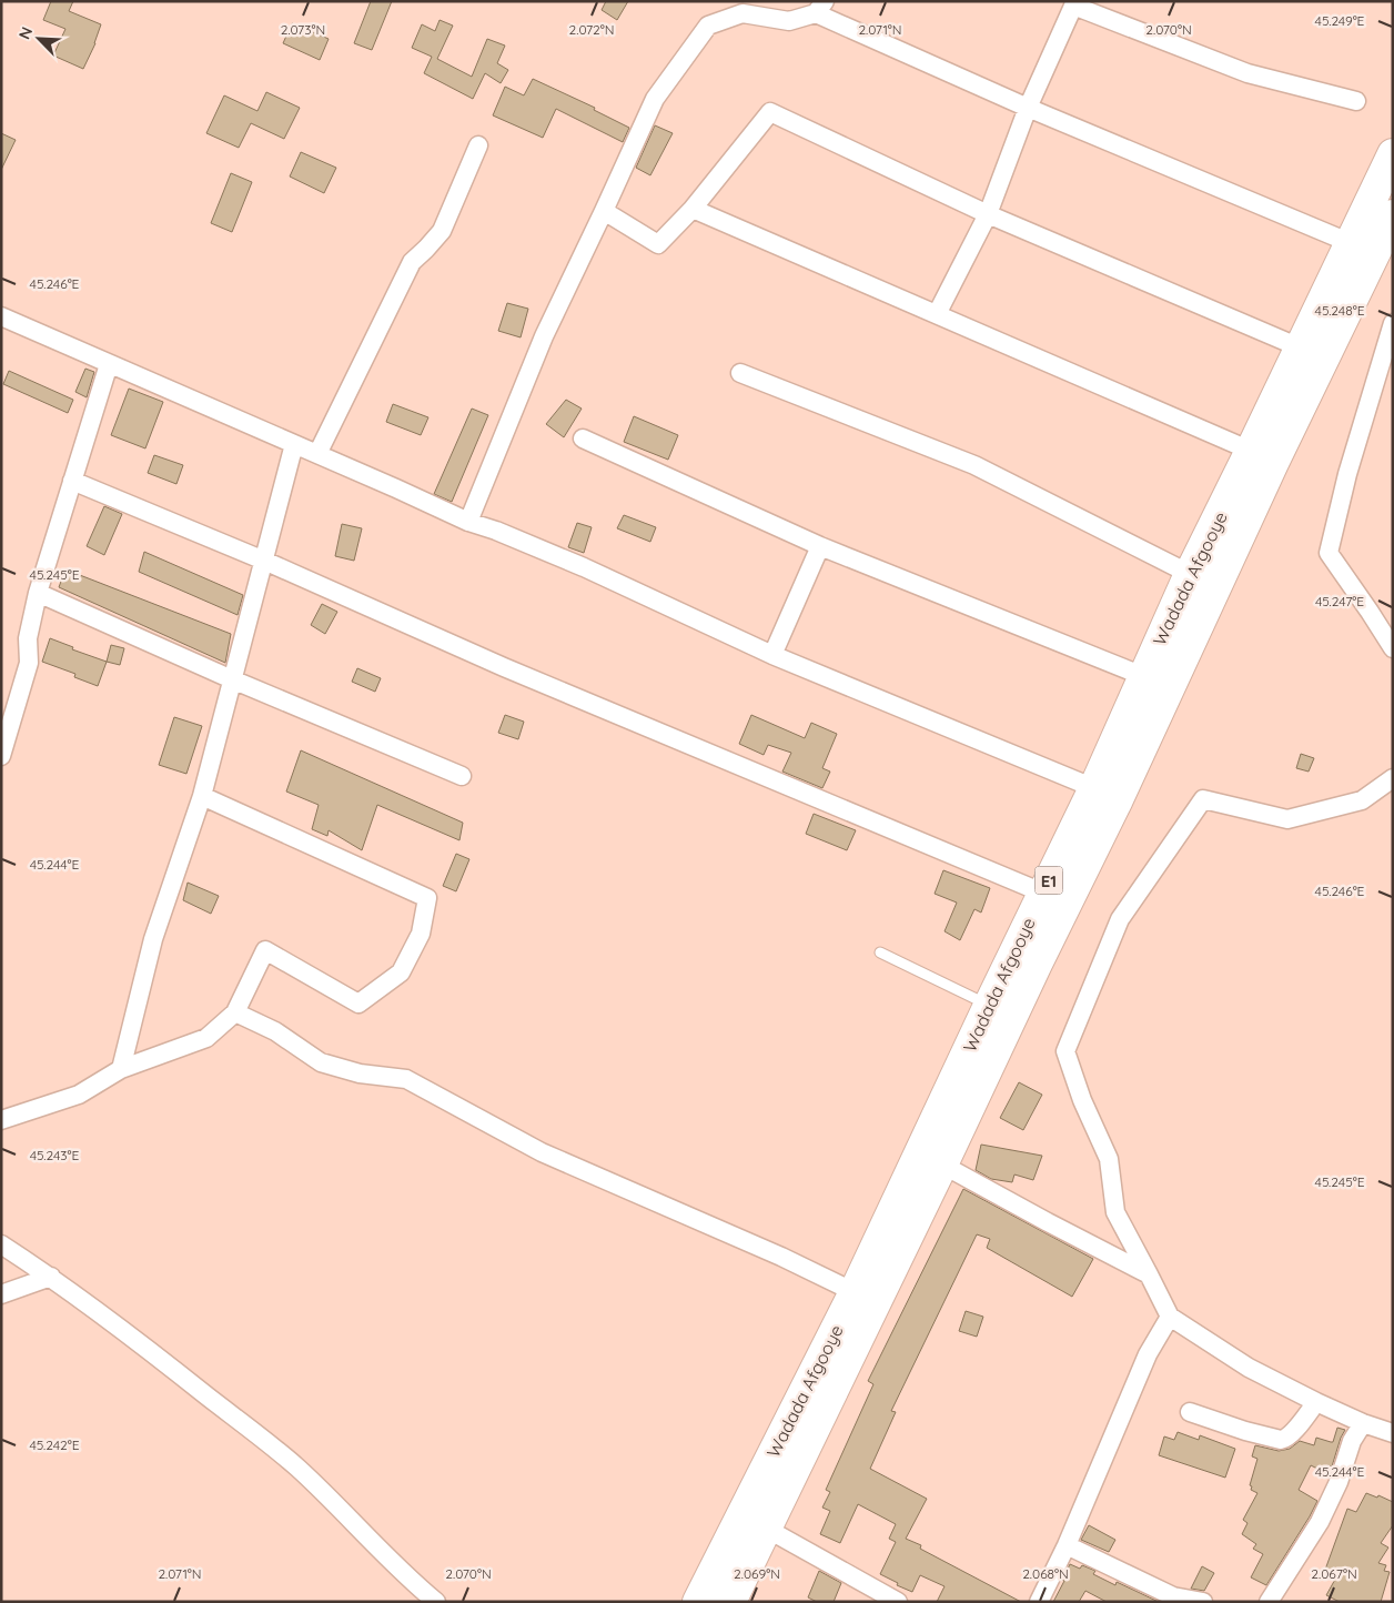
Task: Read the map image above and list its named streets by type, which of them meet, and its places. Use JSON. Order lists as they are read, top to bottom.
{
  "streets": {
    "highway": ["Wadada Afgooye", "E1"]
  },
  "north": "top left",
  "coordinates": [
    "45.249°E",
    "2.073°N",
    "2.071°N",
    "2.070°N",
    "2.072°N",
    "45.246°E",
    "45.248°E",
    "45.245°E",
    "45.247°E",
    "45.244°E",
    "45.243°E",
    "45.242°E",
    "2.069°N",
    "2.068°N",
    "2.067°N"
  ]
}
